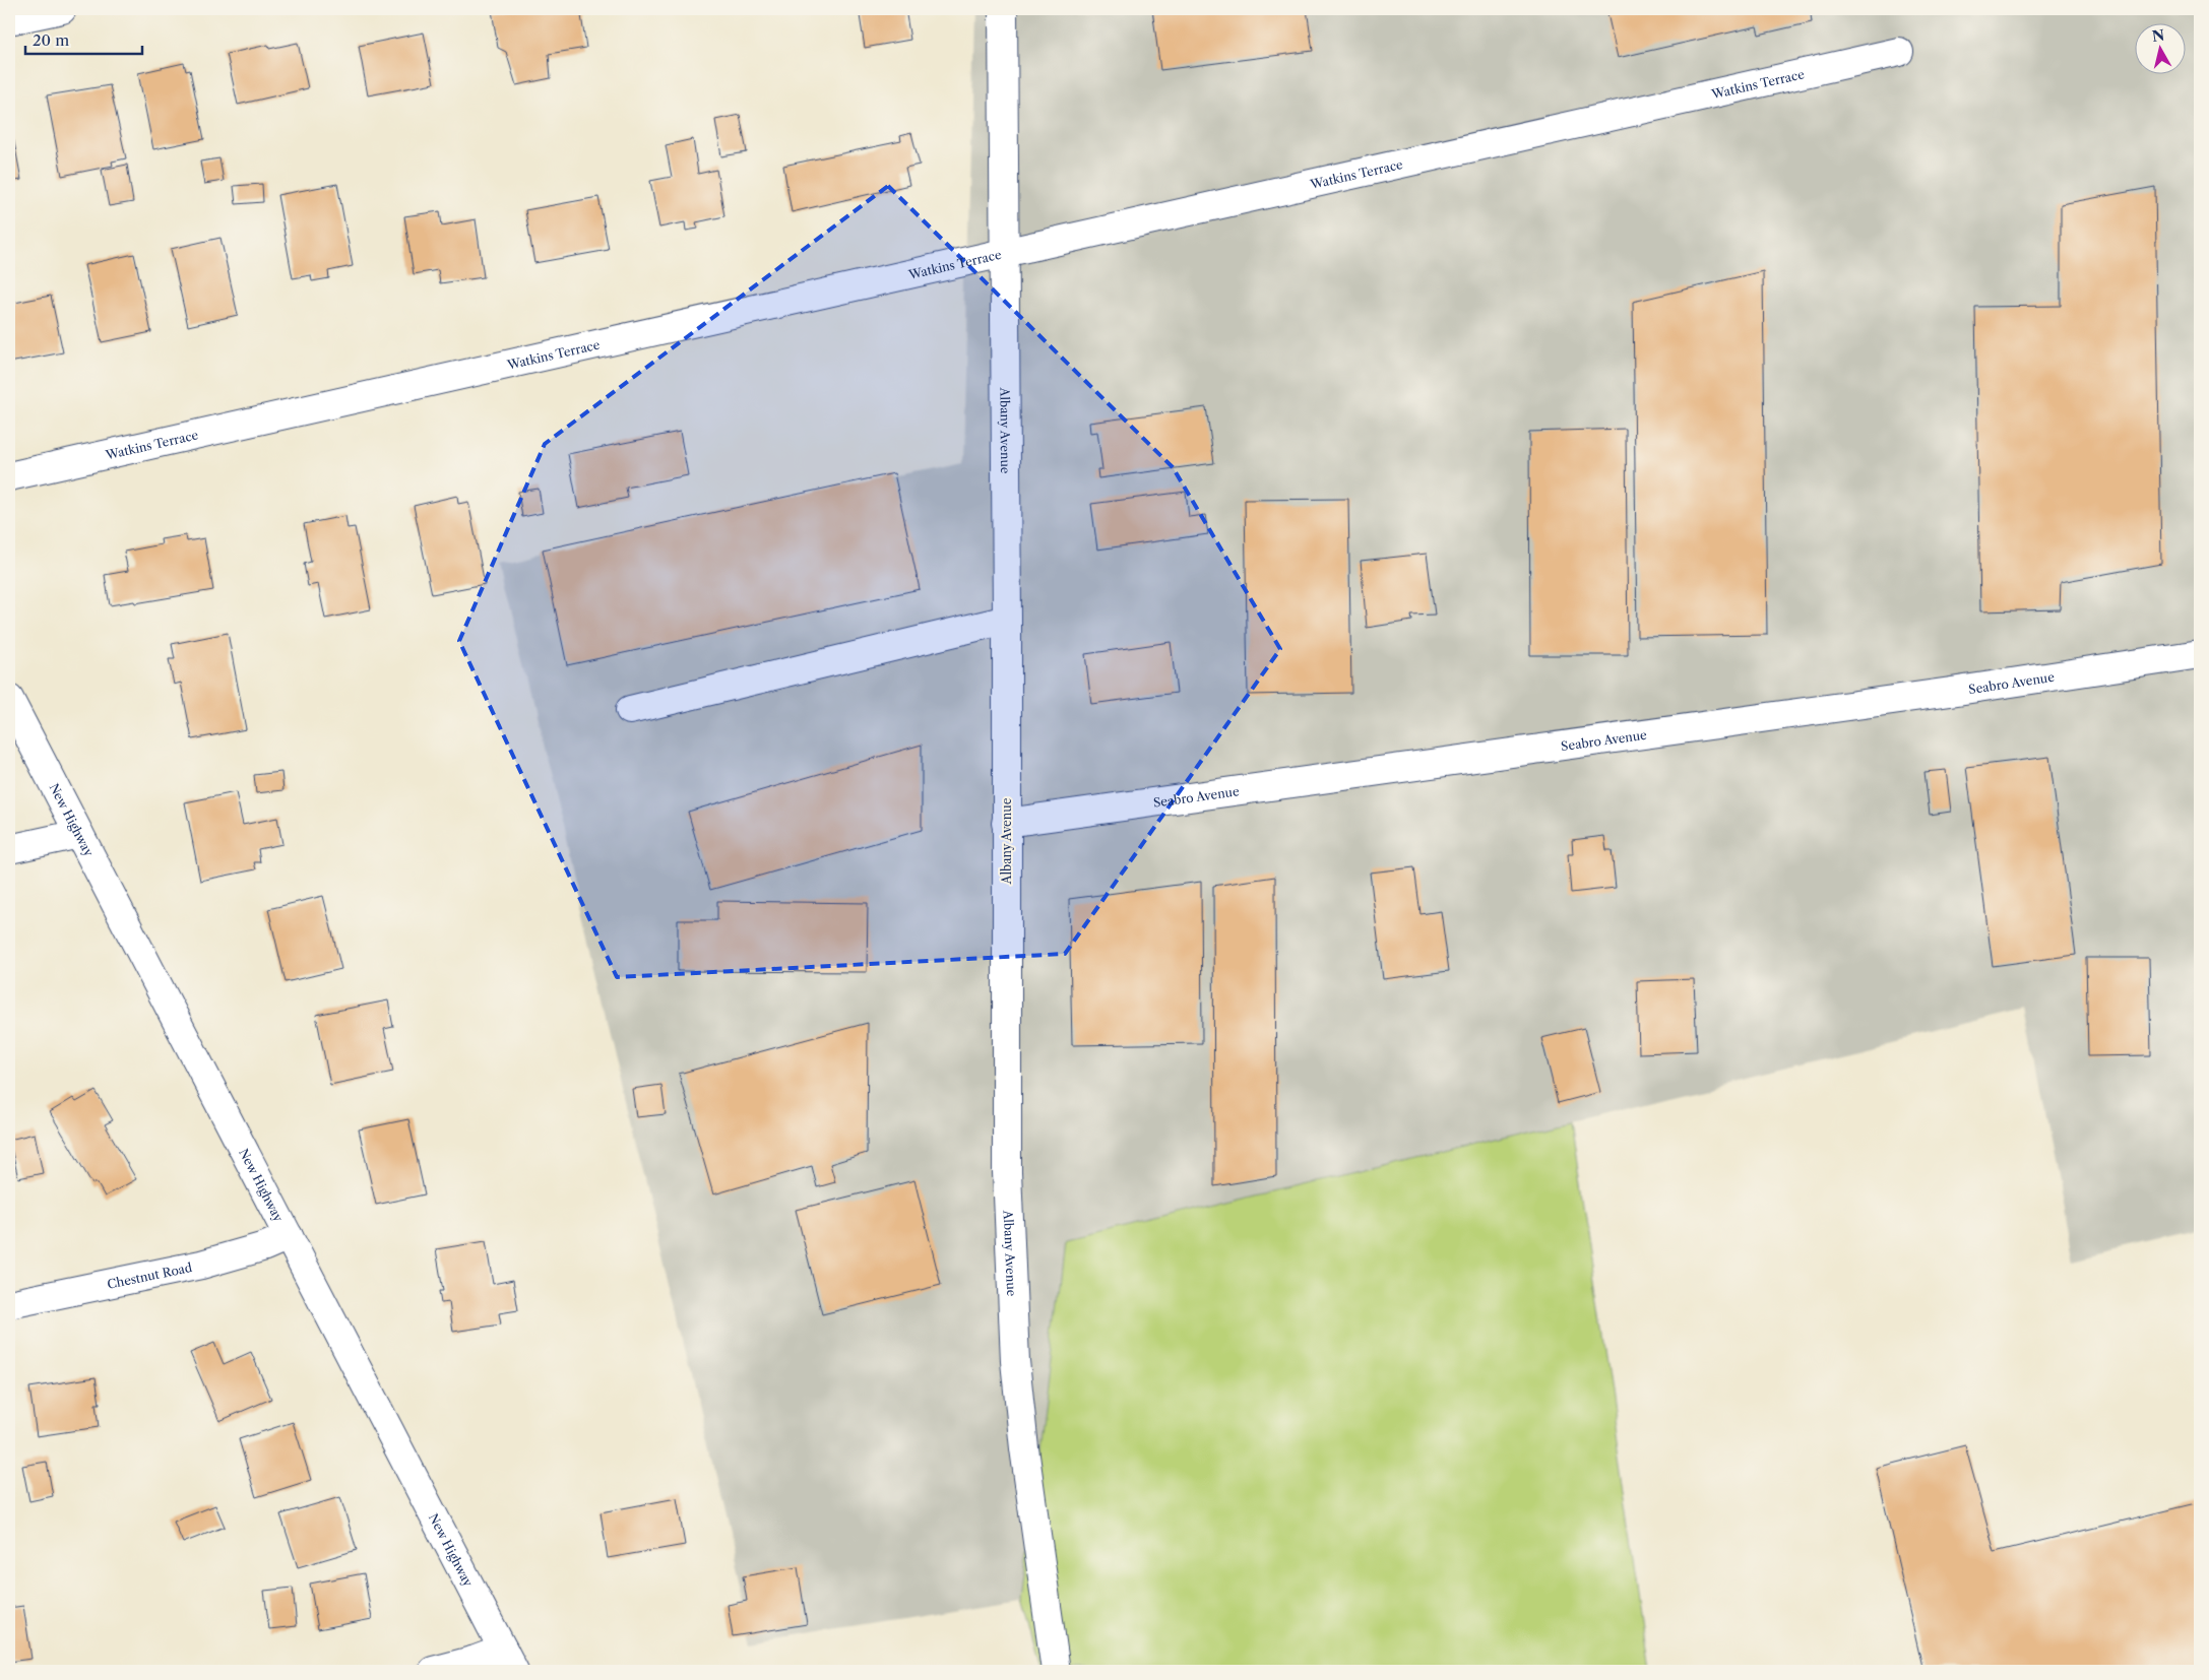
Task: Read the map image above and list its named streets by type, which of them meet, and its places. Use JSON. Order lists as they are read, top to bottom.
{
  "streets": {
    "street": [
      "Watkins Terrace",
      "Albany Avenue",
      "Seabro Avenue",
      "New Highway",
      "Chestnut Road"
    ]
  },
  "crossings": [
    ["Watkins Terrace", "Albany Avenue"],
    ["Albany Avenue", "Seabro Avenue"],
    ["New Highway", "Chestnut Road"]
  ],
  "scale_bar": "20 m",
  "north": "top"
}
